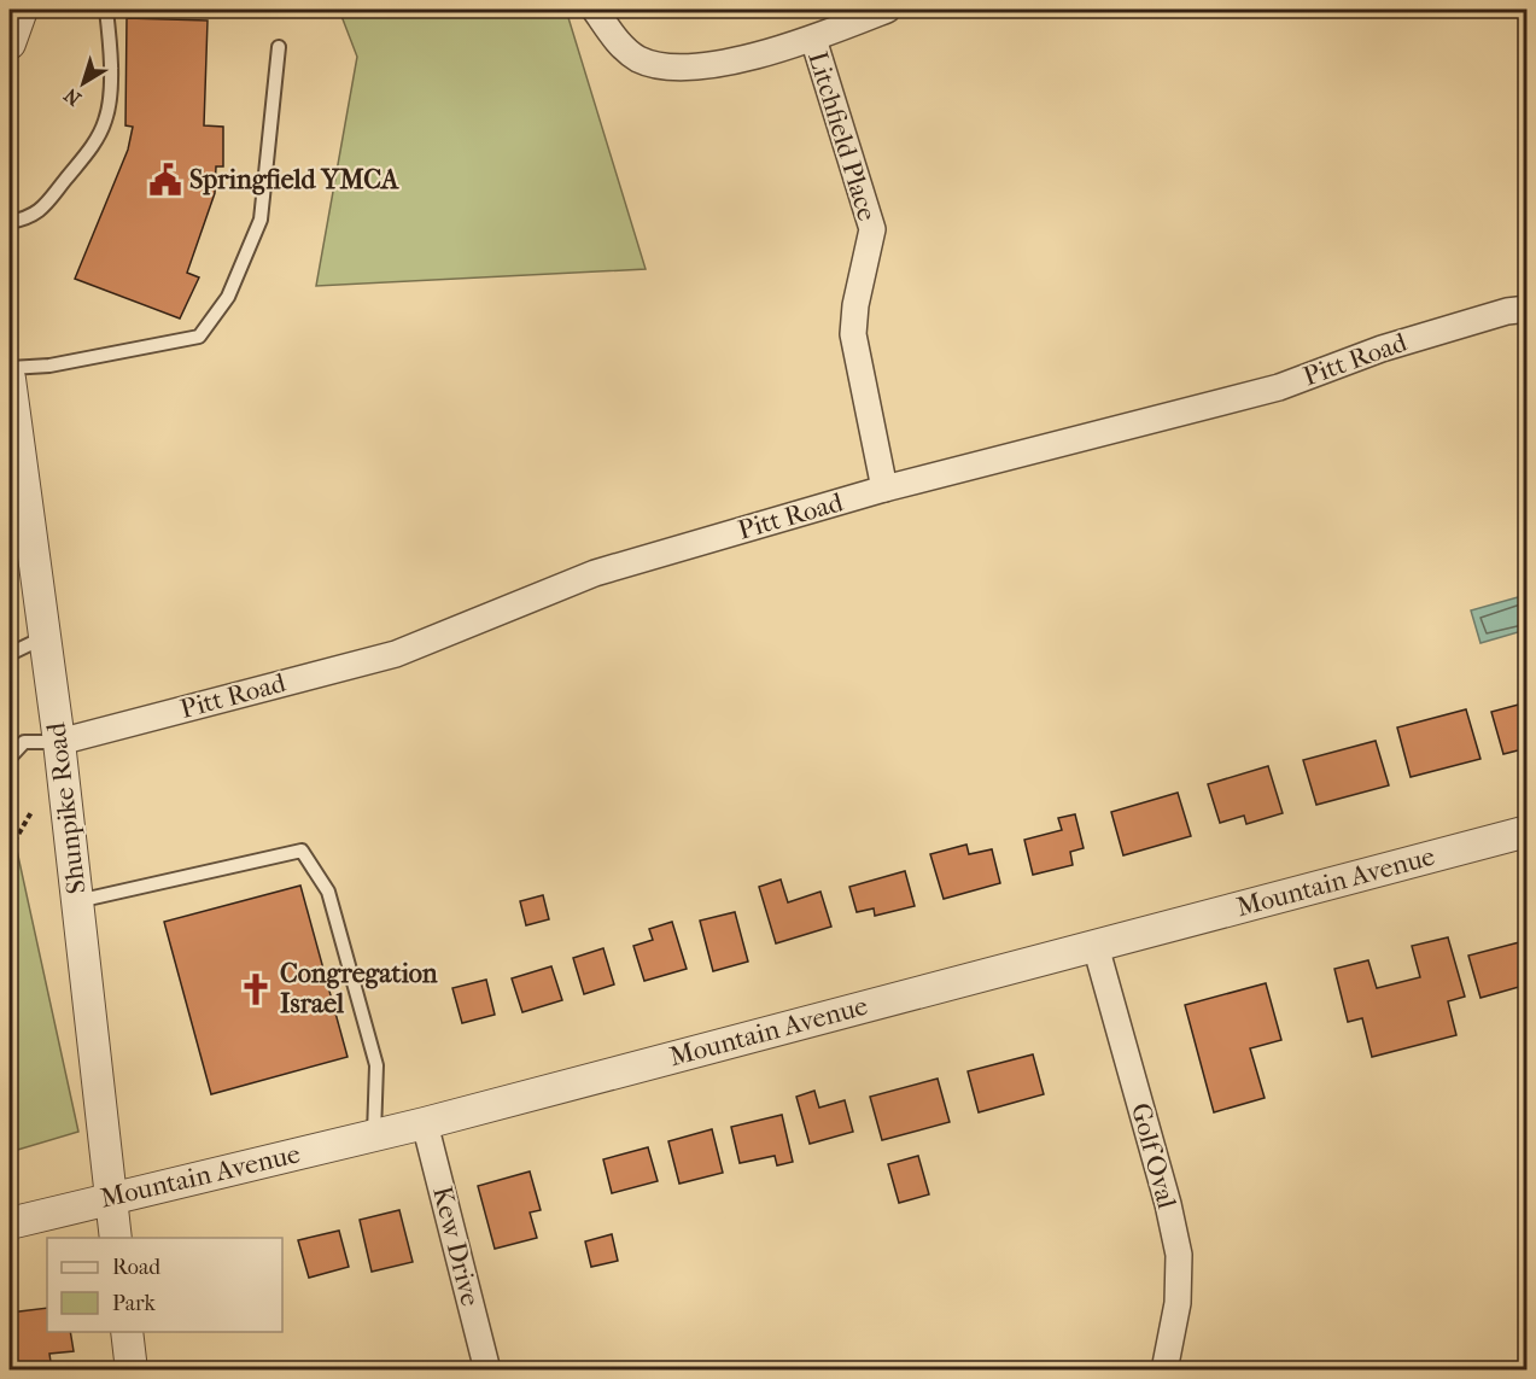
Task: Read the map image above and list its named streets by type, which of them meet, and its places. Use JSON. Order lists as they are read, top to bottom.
{
  "streets": {
    "street": [
      "Litchfield Place",
      "Pitt Road",
      "Shunpike Road",
      "Mountain Avenue",
      "Golf Oval",
      "Kew Drive"
    ]
  },
  "crossings": [
    ["Litchfield Place", "Pitt Road"],
    ["Pitt Road", "Shunpike Road"],
    ["Shunpike Road", "Mountain Avenue"],
    ["Mountain Avenue", "Golf Oval"],
    ["Mountain Avenue", "Kew Drive"]
  ],
  "places": {
    "public building": ["Springfield YMCA"],
    "church": ["Congregation Israel"]
  },
  "legend": ["Road", "Park"],
  "north": "bottom left"
}
